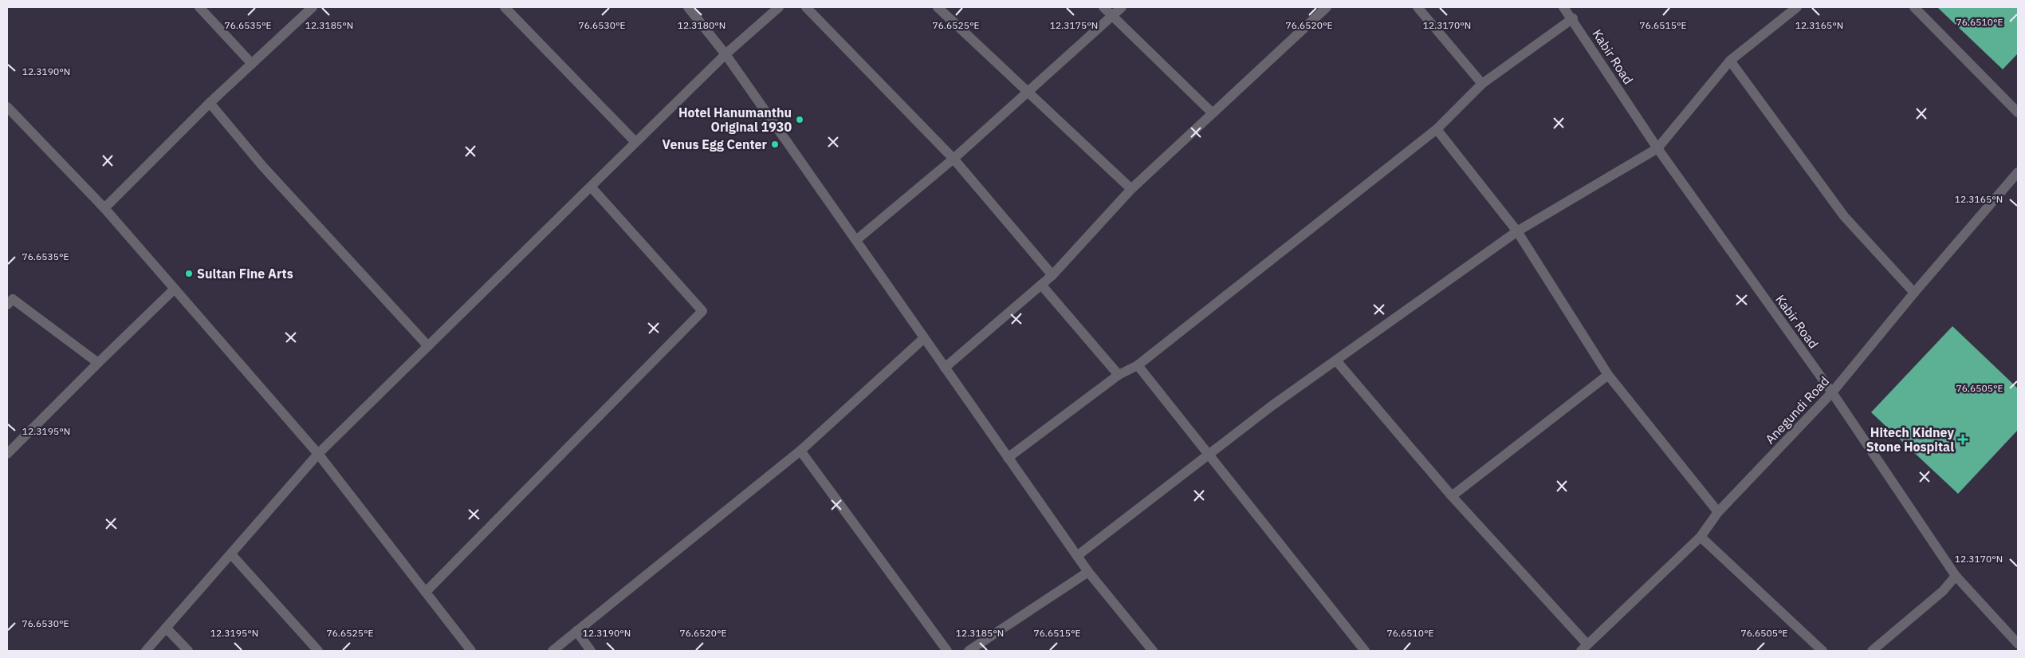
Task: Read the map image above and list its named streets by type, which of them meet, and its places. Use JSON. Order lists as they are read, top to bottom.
{
  "streets": {
    "street": ["Kabir Road", "Anegundi Road"]
  },
  "crossings": [
    ["Kabir Road", "Anegundi Road"]
  ],
  "places": {
    "other": ["Hotel Hanumanthu Original 1930", "Venus Egg Center", "Sultan Fine Arts"],
    "health": ["Hitech Kidney Stone Hospital"]
  },
  "coordinates": [
    "76.6510°E",
    "12.3185°N",
    "12.3175°N",
    "12.3165°N",
    "12.3180°N",
    "12.3170°N",
    "76.6535°E",
    "76.6530°E",
    "76.6525°E",
    "76.6520°E",
    "76.6515°E",
    "12.3190°N",
    "76.6505°E",
    "12.3195°N"
  ]
}
